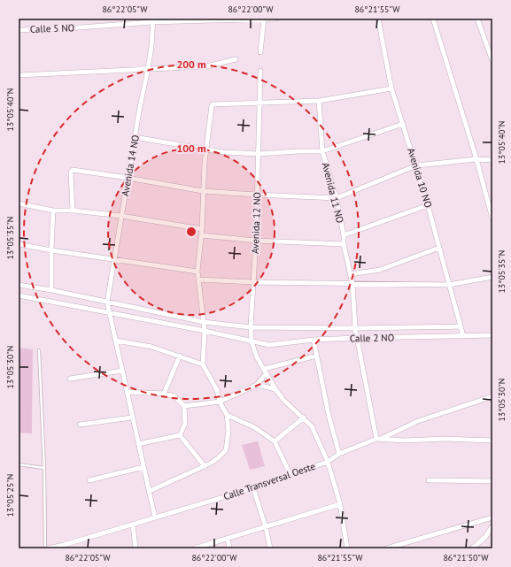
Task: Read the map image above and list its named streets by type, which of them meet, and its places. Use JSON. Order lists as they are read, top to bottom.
{
  "streets": {
    "street": [
      "Calle 5 NO",
      "Avenida 14 NO",
      "Avenida 10 NO",
      "Avenida 11 NO",
      "Avenida 12 NO",
      "Calle 2 NO",
      "Calle Transversal Oeste"
    ]
  },
  "crossings": [
    ["Calle 5 NO", "Avenida 14 NO"],
    ["Avenida 14 NO", "Calle 2 NO"],
    ["Avenida 14 NO", "Calle Transversal Oeste"],
    ["Avenida 10 NO", "Calle 2 NO"],
    ["Avenida 11 NO", "Calle 2 NO"],
    ["Avenida 11 NO", "Calle Transversal Oeste"],
    ["Avenida 12 NO", "Calle 2 NO"],
    ["Avenida 12 NO", "Calle Transversal Oeste"]
  ],
  "coordinates": [
    "86°22'05\"W",
    "86°22'00\"W",
    "86°21'55\"W",
    "13°05'40\"N",
    "13°05'35\"N",
    "13°05'30\"N",
    "13°05'25\"N",
    "86°21'50\"W"
  ],
  "rings": ["200 m", "100 m"]
}
